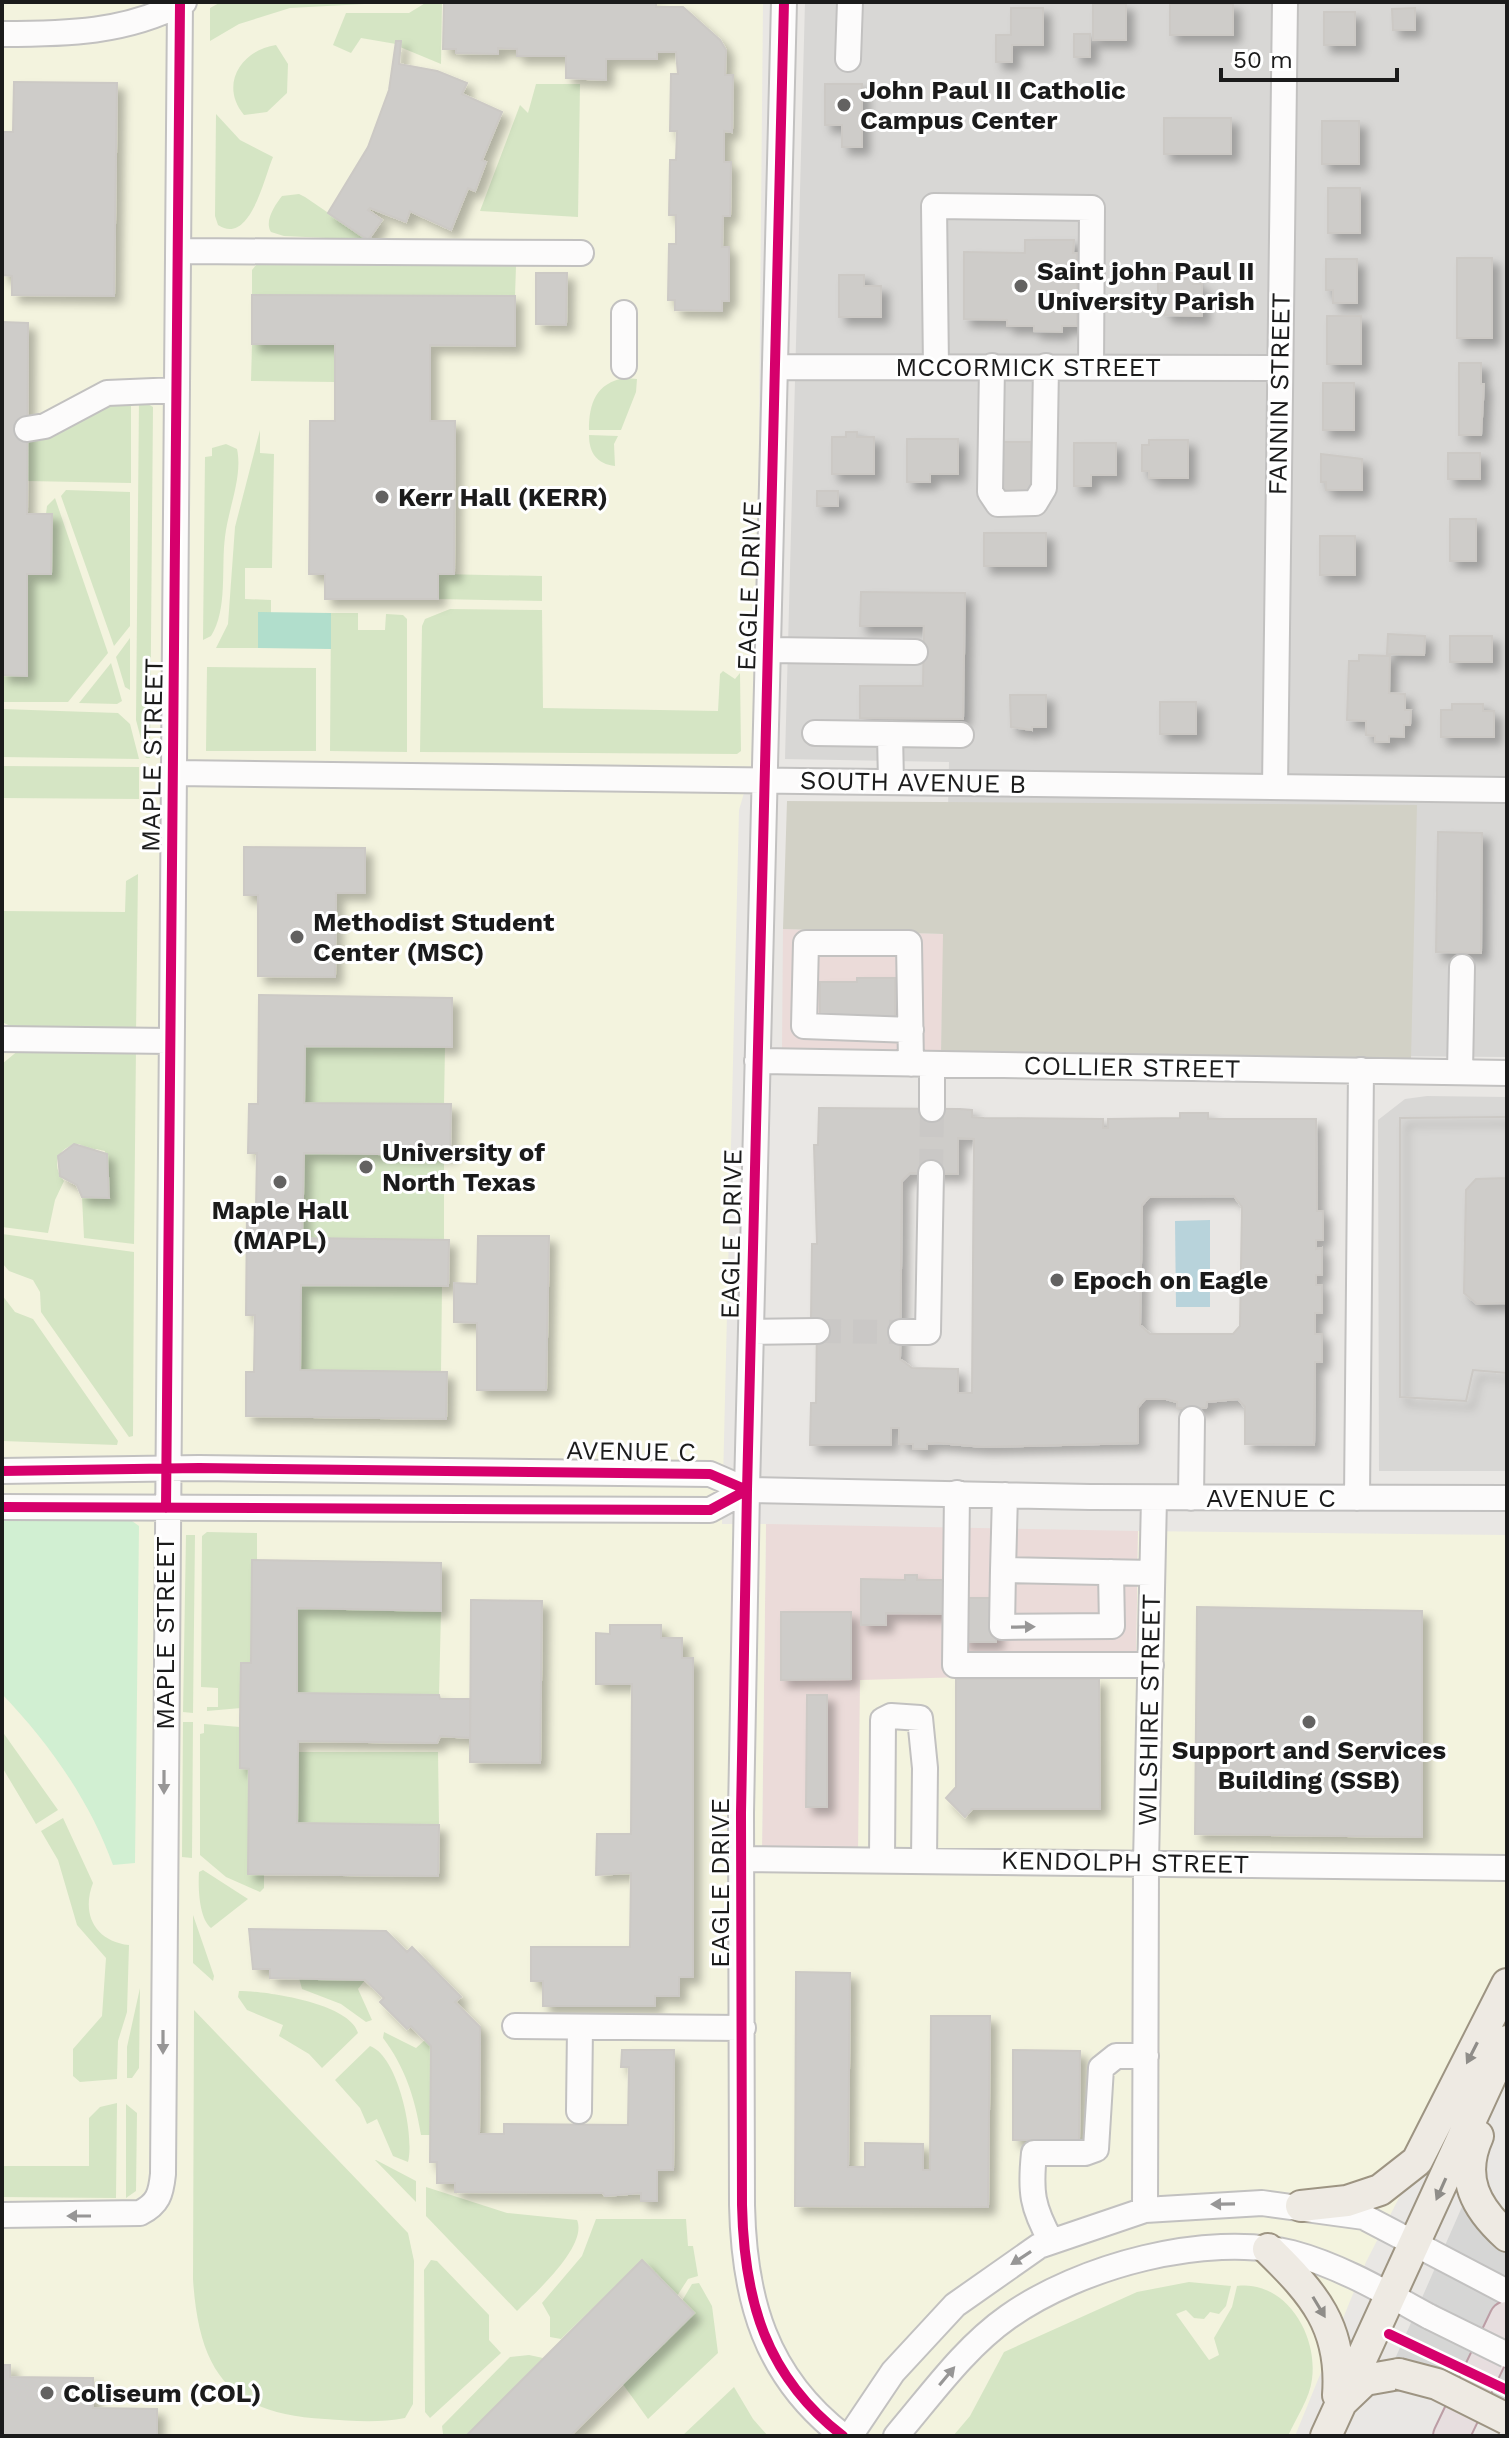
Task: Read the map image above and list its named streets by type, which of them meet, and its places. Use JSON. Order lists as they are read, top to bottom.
{
  "streets": {
    "street": [
      "MCCORMICK STREET",
      "FANNIN STREET",
      "EAGLE DRIVE",
      "MAPLE STREET",
      "SOUTH AVENUE B",
      "COLLIER STREET",
      "AVENUE C",
      "WILSHIRE STREET",
      "KENDOLPH STREET"
    ]
  },
  "crossings": [
    ["MCCORMICK STREET", "FANNIN STREET"],
    ["MCCORMICK STREET", "EAGLE DRIVE"],
    ["FANNIN STREET", "SOUTH AVENUE B"],
    ["EAGLE DRIVE", "SOUTH AVENUE B"],
    ["EAGLE DRIVE", "COLLIER STREET"],
    ["EAGLE DRIVE", "AVENUE C"],
    ["EAGLE DRIVE", "KENDOLPH STREET"],
    ["MAPLE STREET", "SOUTH AVENUE B"],
    ["MAPLE STREET", "AVENUE C"],
    ["AVENUE C", "WILSHIRE STREET"],
    ["WILSHIRE STREET", "KENDOLPH STREET"]
  ],
  "places": [
    "John Paul II Catholic Campus Center",
    "Saint john Paul II University Parish",
    "Kerr Hall (KERR)",
    "Methodist Student Center (MSC)",
    "University of North Texas",
    "Maple Hall (MAPL)",
    "Epoch on Eagle",
    "Support and Services Building (SSB)",
    "Coliseum (COL)"
  ],
  "scale_bar": "50 m"
}
